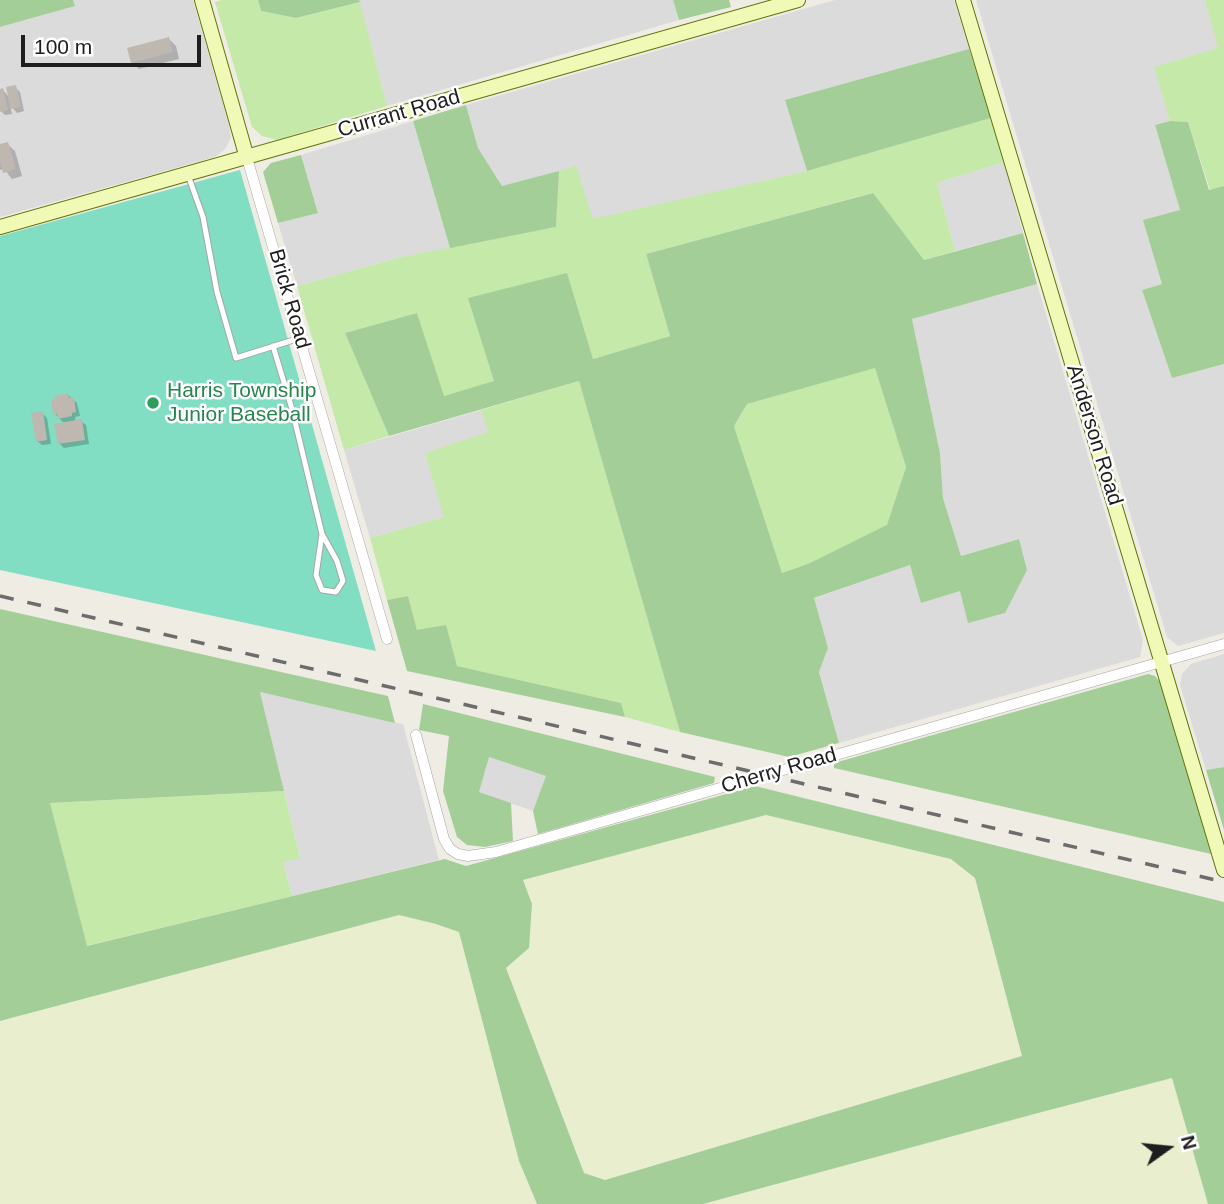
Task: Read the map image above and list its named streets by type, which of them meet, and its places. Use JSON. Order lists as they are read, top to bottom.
{
  "streets": {
    "street": [
      "Currant Road",
      "Brick Road",
      "Anderson Road",
      "Cherry Road"
    ]
  },
  "crossings": [
    ["Currant Road", "Brick Road"],
    ["Anderson Road", "Cherry Road"]
  ],
  "places": ["Harris Township Junior Baseball"],
  "scale_bar": "100 m",
  "north": "right"
}
